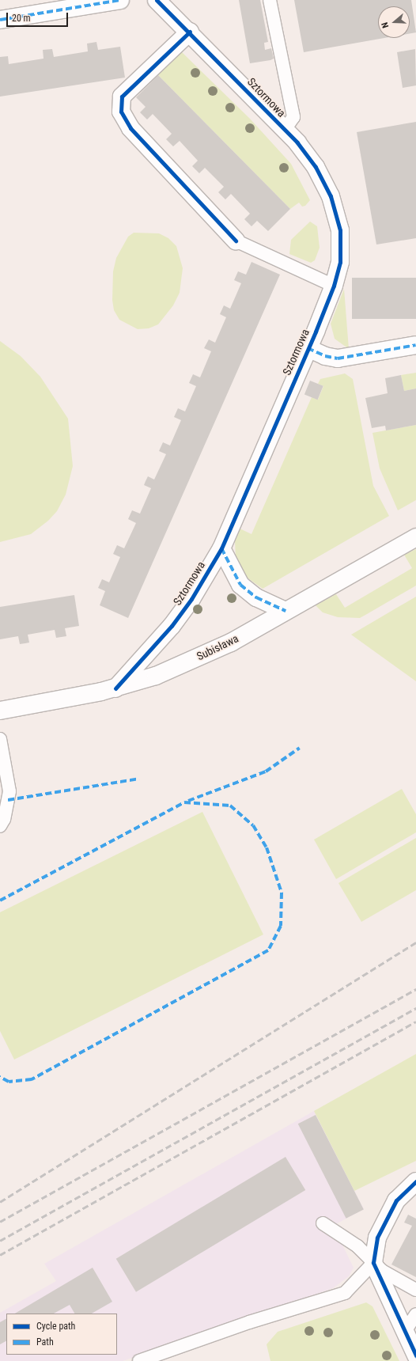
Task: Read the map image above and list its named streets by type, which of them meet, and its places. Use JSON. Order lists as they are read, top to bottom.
{
  "streets": {
    "street": ["Sztormowa", "Subisława"]
  },
  "crossings": [
    ["Sztormowa", "Subisława"]
  ],
  "legend": ["Cycle path", "Path"],
  "scale_bar": "20 m",
  "north": "left"
}
